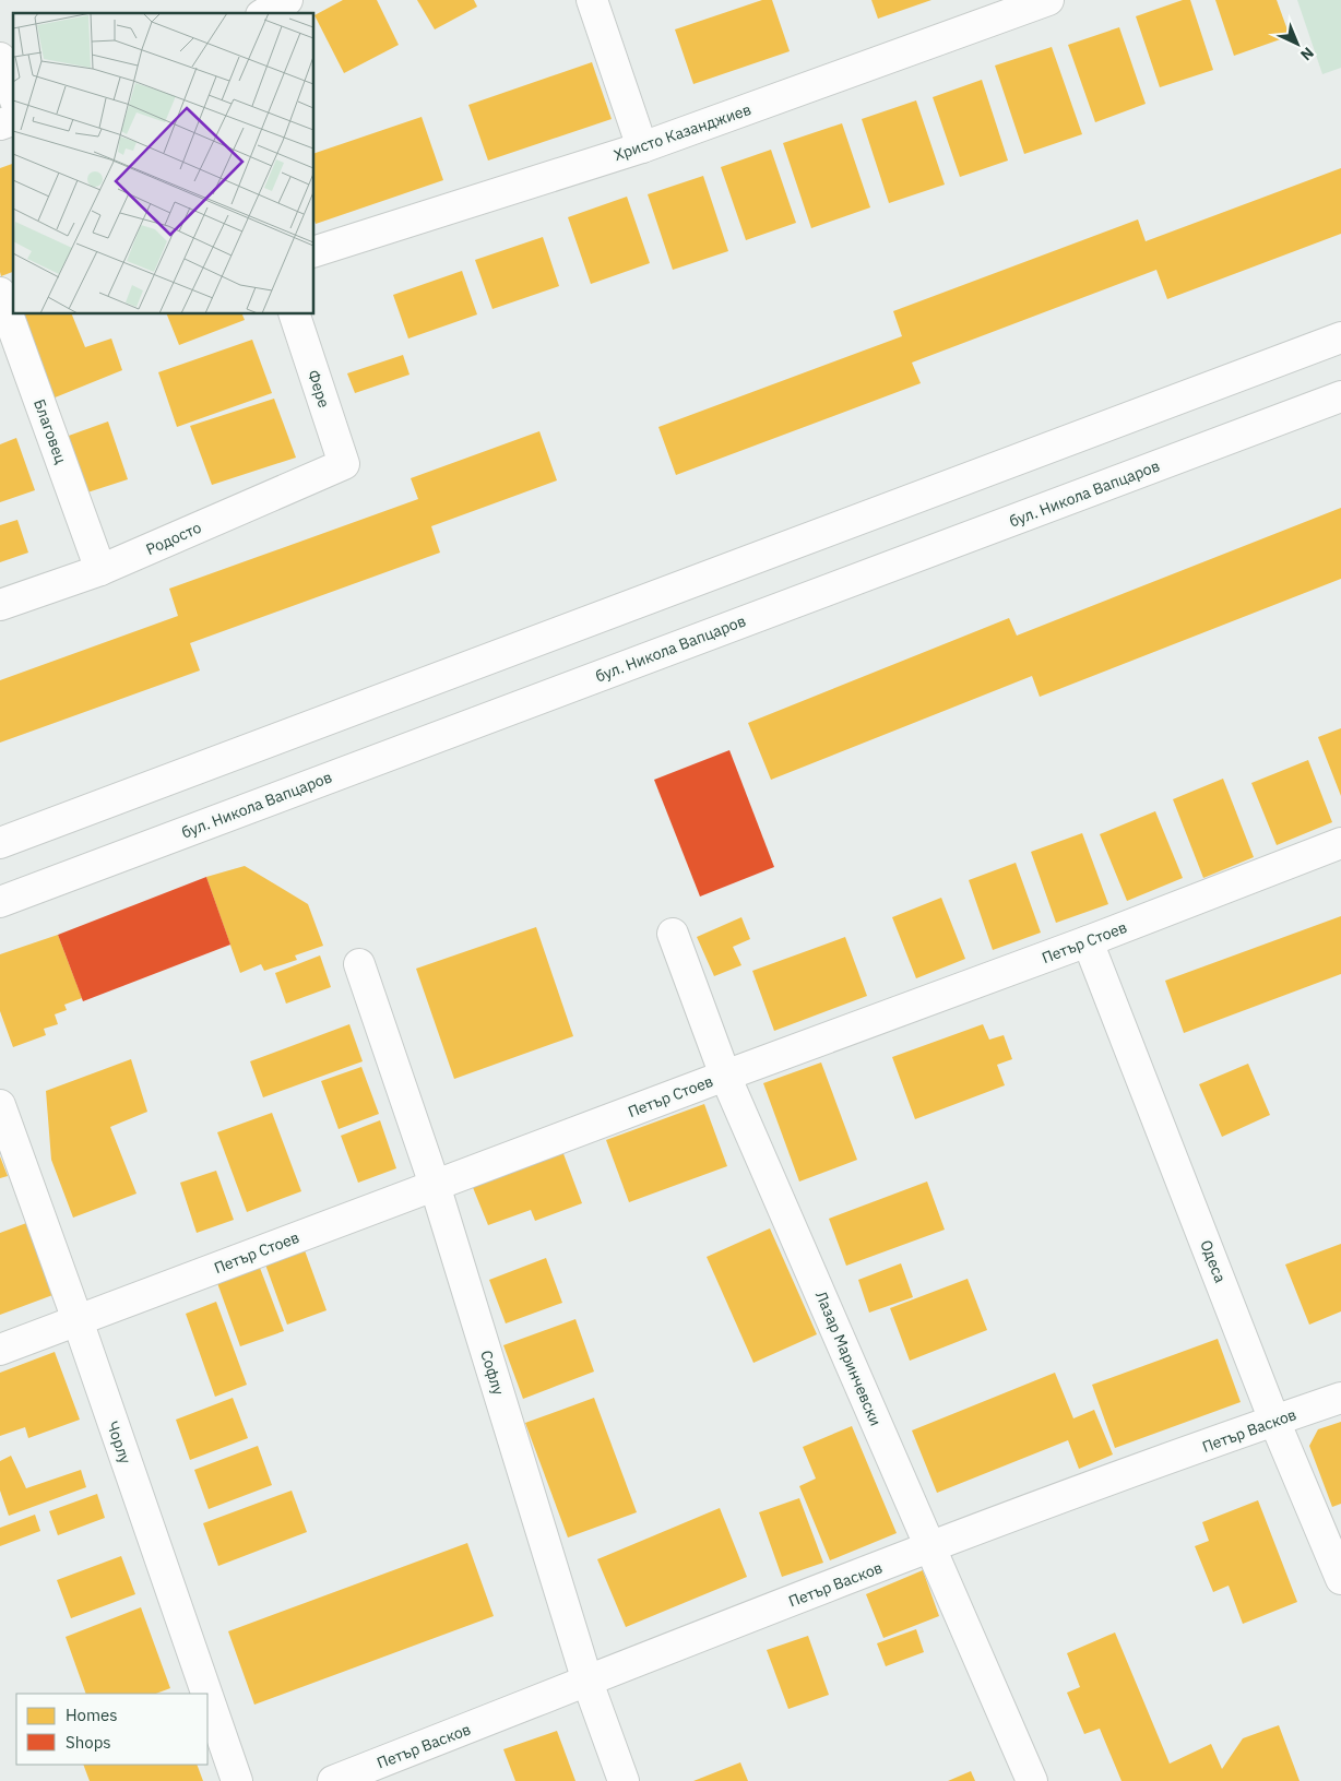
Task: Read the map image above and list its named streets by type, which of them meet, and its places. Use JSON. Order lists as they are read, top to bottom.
{
  "streets": {
    "street": [
      "Христо Казанджиев",
      "Фере",
      "Благовец",
      "бул. Никола Вапцаров",
      "Родосто",
      "Петър Стоев",
      "Одеса",
      "Лазар Маринчевски",
      "Софлу",
      "Петър Васков",
      "Чорлу"
    ]
  },
  "crossings": [
    ["Фере", "Родосто"],
    ["Благовец", "Родосто"],
    ["Петър Стоев", "Одеса"],
    ["Петър Стоев", "Лазар Маринчевски"],
    ["Петър Стоев", "Софлу"],
    ["Петър Стоев", "Чорлу"],
    ["Одеса", "Петър Васков"],
    ["Лазар Маринчевски", "Петър Васков"],
    ["Софлу", "Петър Васков"]
  ],
  "legend": ["Homes", "Shops"],
  "north": "bottom right"
}
